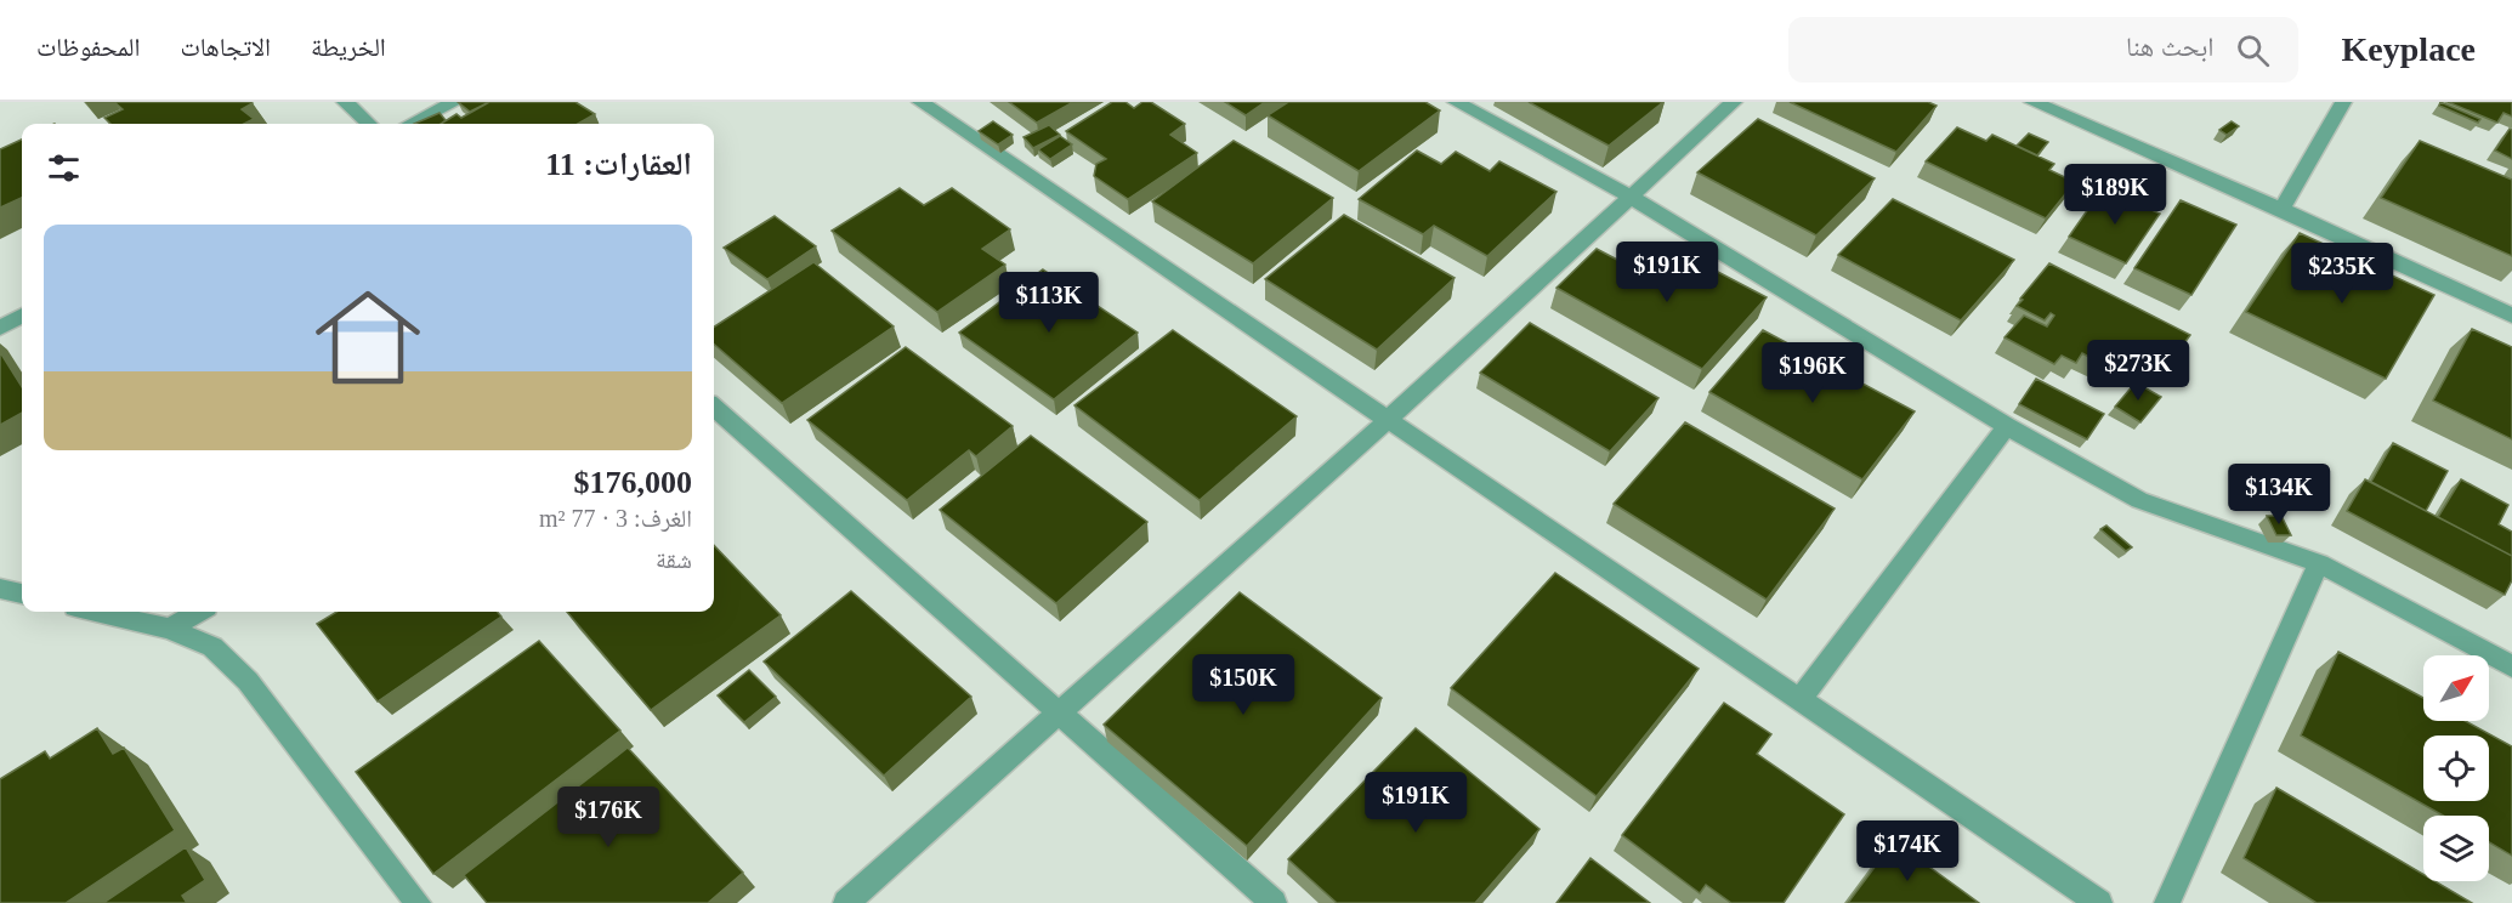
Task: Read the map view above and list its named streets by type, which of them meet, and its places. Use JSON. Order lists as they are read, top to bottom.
{
  "north": "top right",
  "page": {
    "header": "Keyplace",
    "search": "ابحث هنا",
    "nav": ["الخريطة", "الاتجاهات", "المحفوظات"],
    "heading": "العقارات: 11",
    "price": [
      "$189K",
      "$191K",
      "$235K",
      "$113K",
      "$273K",
      "$196K",
      "$134K",
      "$150K",
      "$191K",
      "$176K",
      "$174K"
    ],
    "list": [
      {
        "name": "$176,000",
        "note": "الغرف: 3 · 77 m² · شقة"
      }
    ]
  }
}
